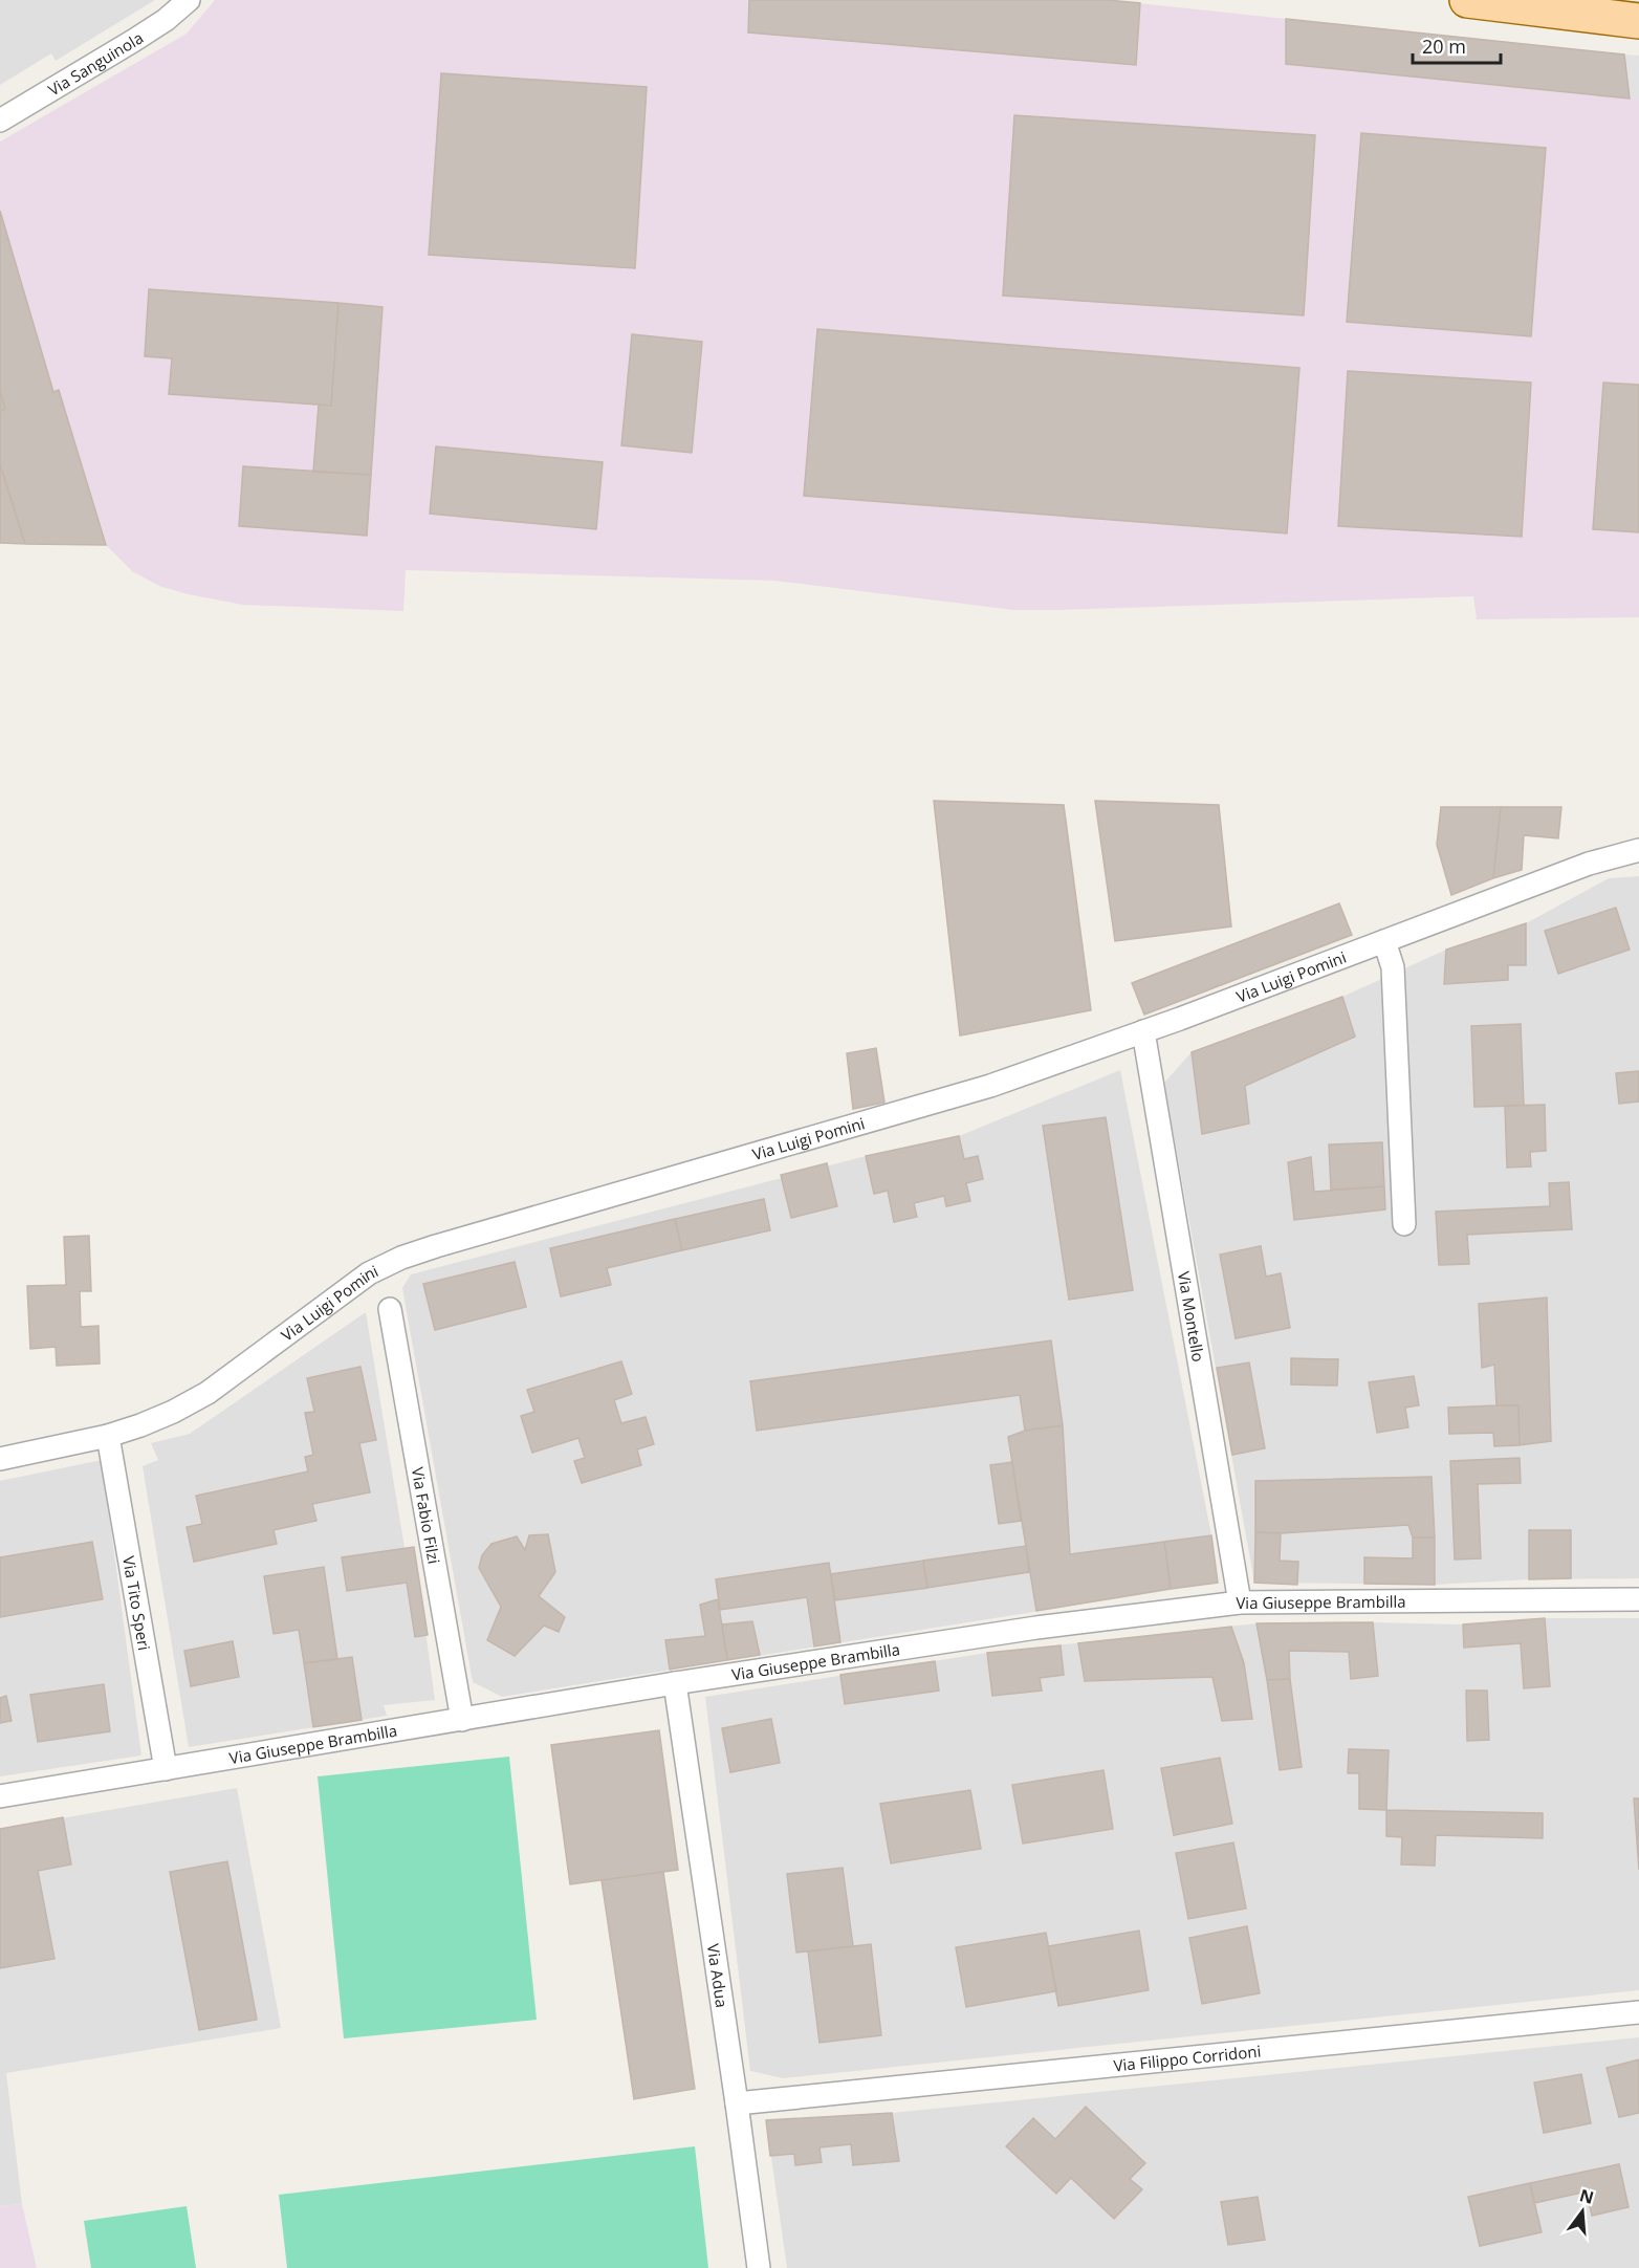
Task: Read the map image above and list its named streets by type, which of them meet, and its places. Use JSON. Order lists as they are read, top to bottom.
{
  "streets": {
    "street": [
      "Via Sanguinola",
      "Via Luigi Pomini",
      "Via Montello",
      "Via Fabio Filzi",
      "Via Tito Speri",
      "Via Giuseppe Brambilla",
      "Via Adua",
      "Via Filippo Corridoni"
    ]
  },
  "crossings": [
    ["Via Luigi Pomini", "Via Montello"],
    ["Via Luigi Pomini", "Via Tito Speri"],
    ["Via Montello", "Via Giuseppe Brambilla"],
    ["Via Fabio Filzi", "Via Giuseppe Brambilla"],
    ["Via Tito Speri", "Via Giuseppe Brambilla"],
    ["Via Giuseppe Brambilla", "Via Adua"],
    ["Via Adua", "Via Filippo Corridoni"]
  ],
  "scale_bar": "20 m",
  "north": "top"
}
